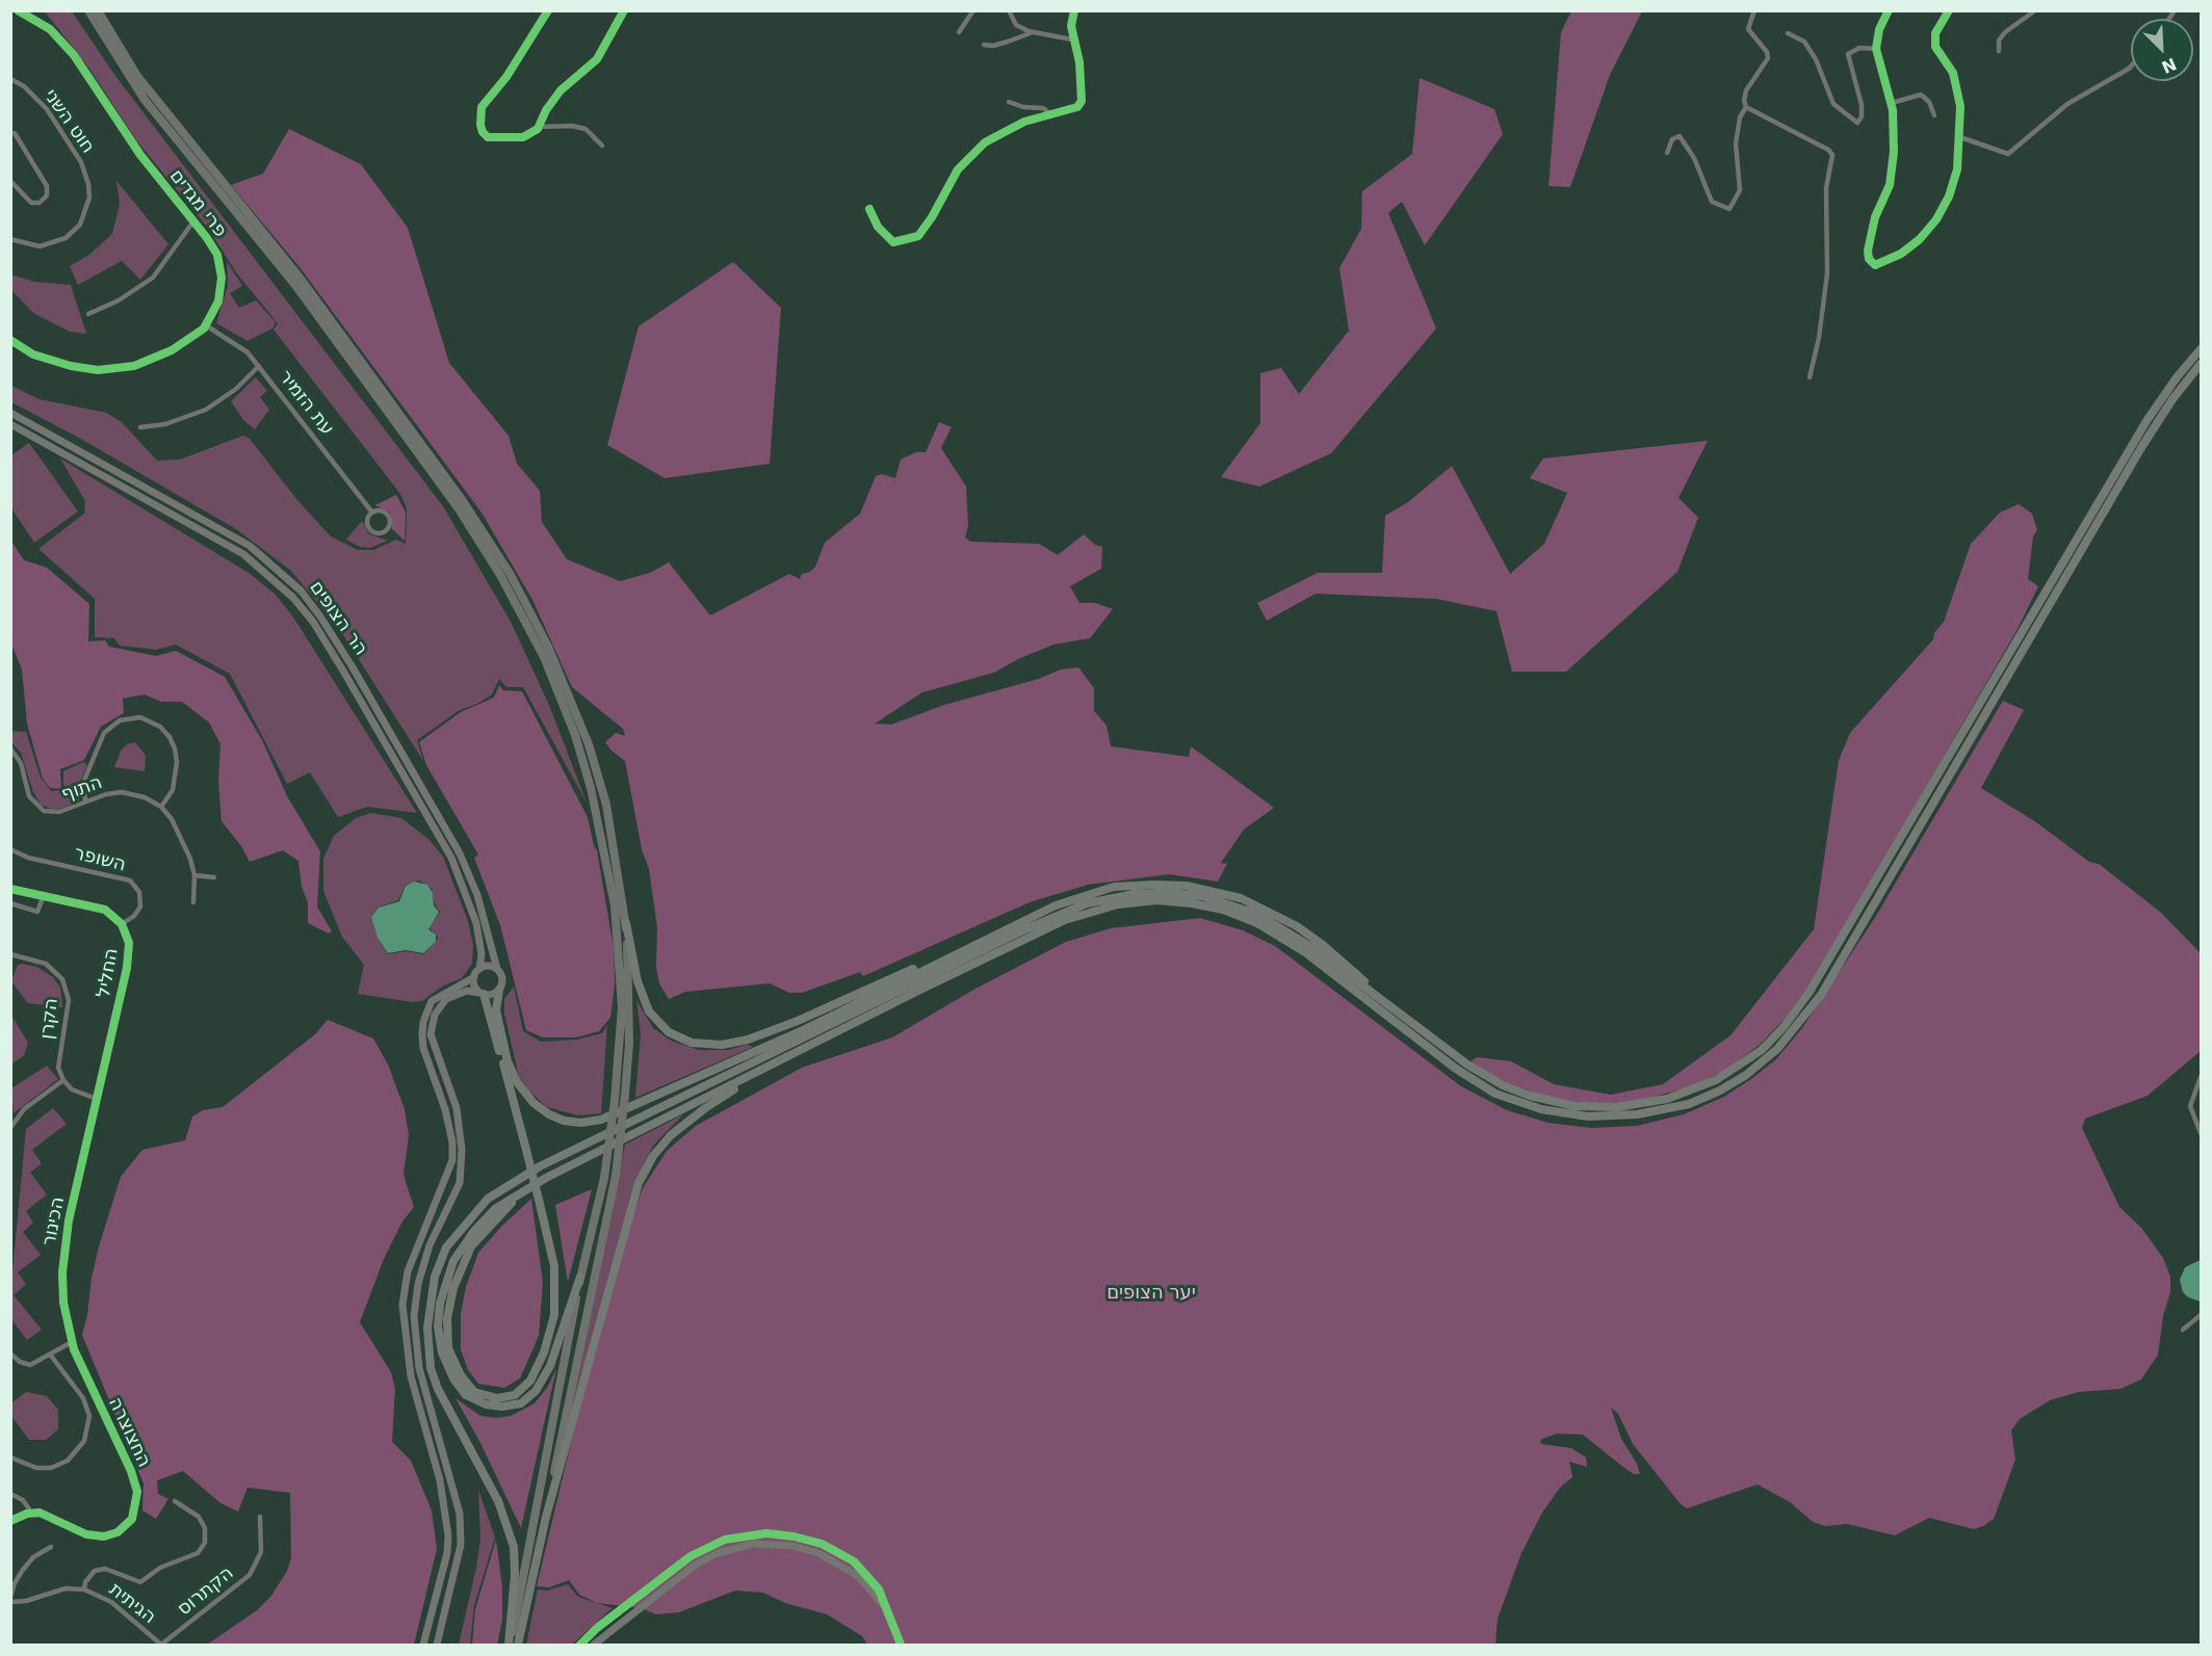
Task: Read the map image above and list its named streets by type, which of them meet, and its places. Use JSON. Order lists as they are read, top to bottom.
{
  "streets": {
    "main road": [
      "הר הצופים",
      "החליל",
      "הכינור",
      "החצוצרה"
    ],
    "street": [
      "חוט השני",
      "פרי מגדים",
      "עת הזמיר",
      "התוף",
      "השופר",
      "הקרן",
      "הקתרוס",
      "הגיתית"
    ]
  },
  "crossings": [
    ["פרי מגדים", "עת הזמיר"],
    ["השופר", "החליל"],
    ["החליל", "הכינור"],
    ["הכינור", "החצוצרה"],
    ["הקתרוס", "הגיתית"]
  ],
  "parks": ["יער הצופים"],
  "north": "bottom right"
}
